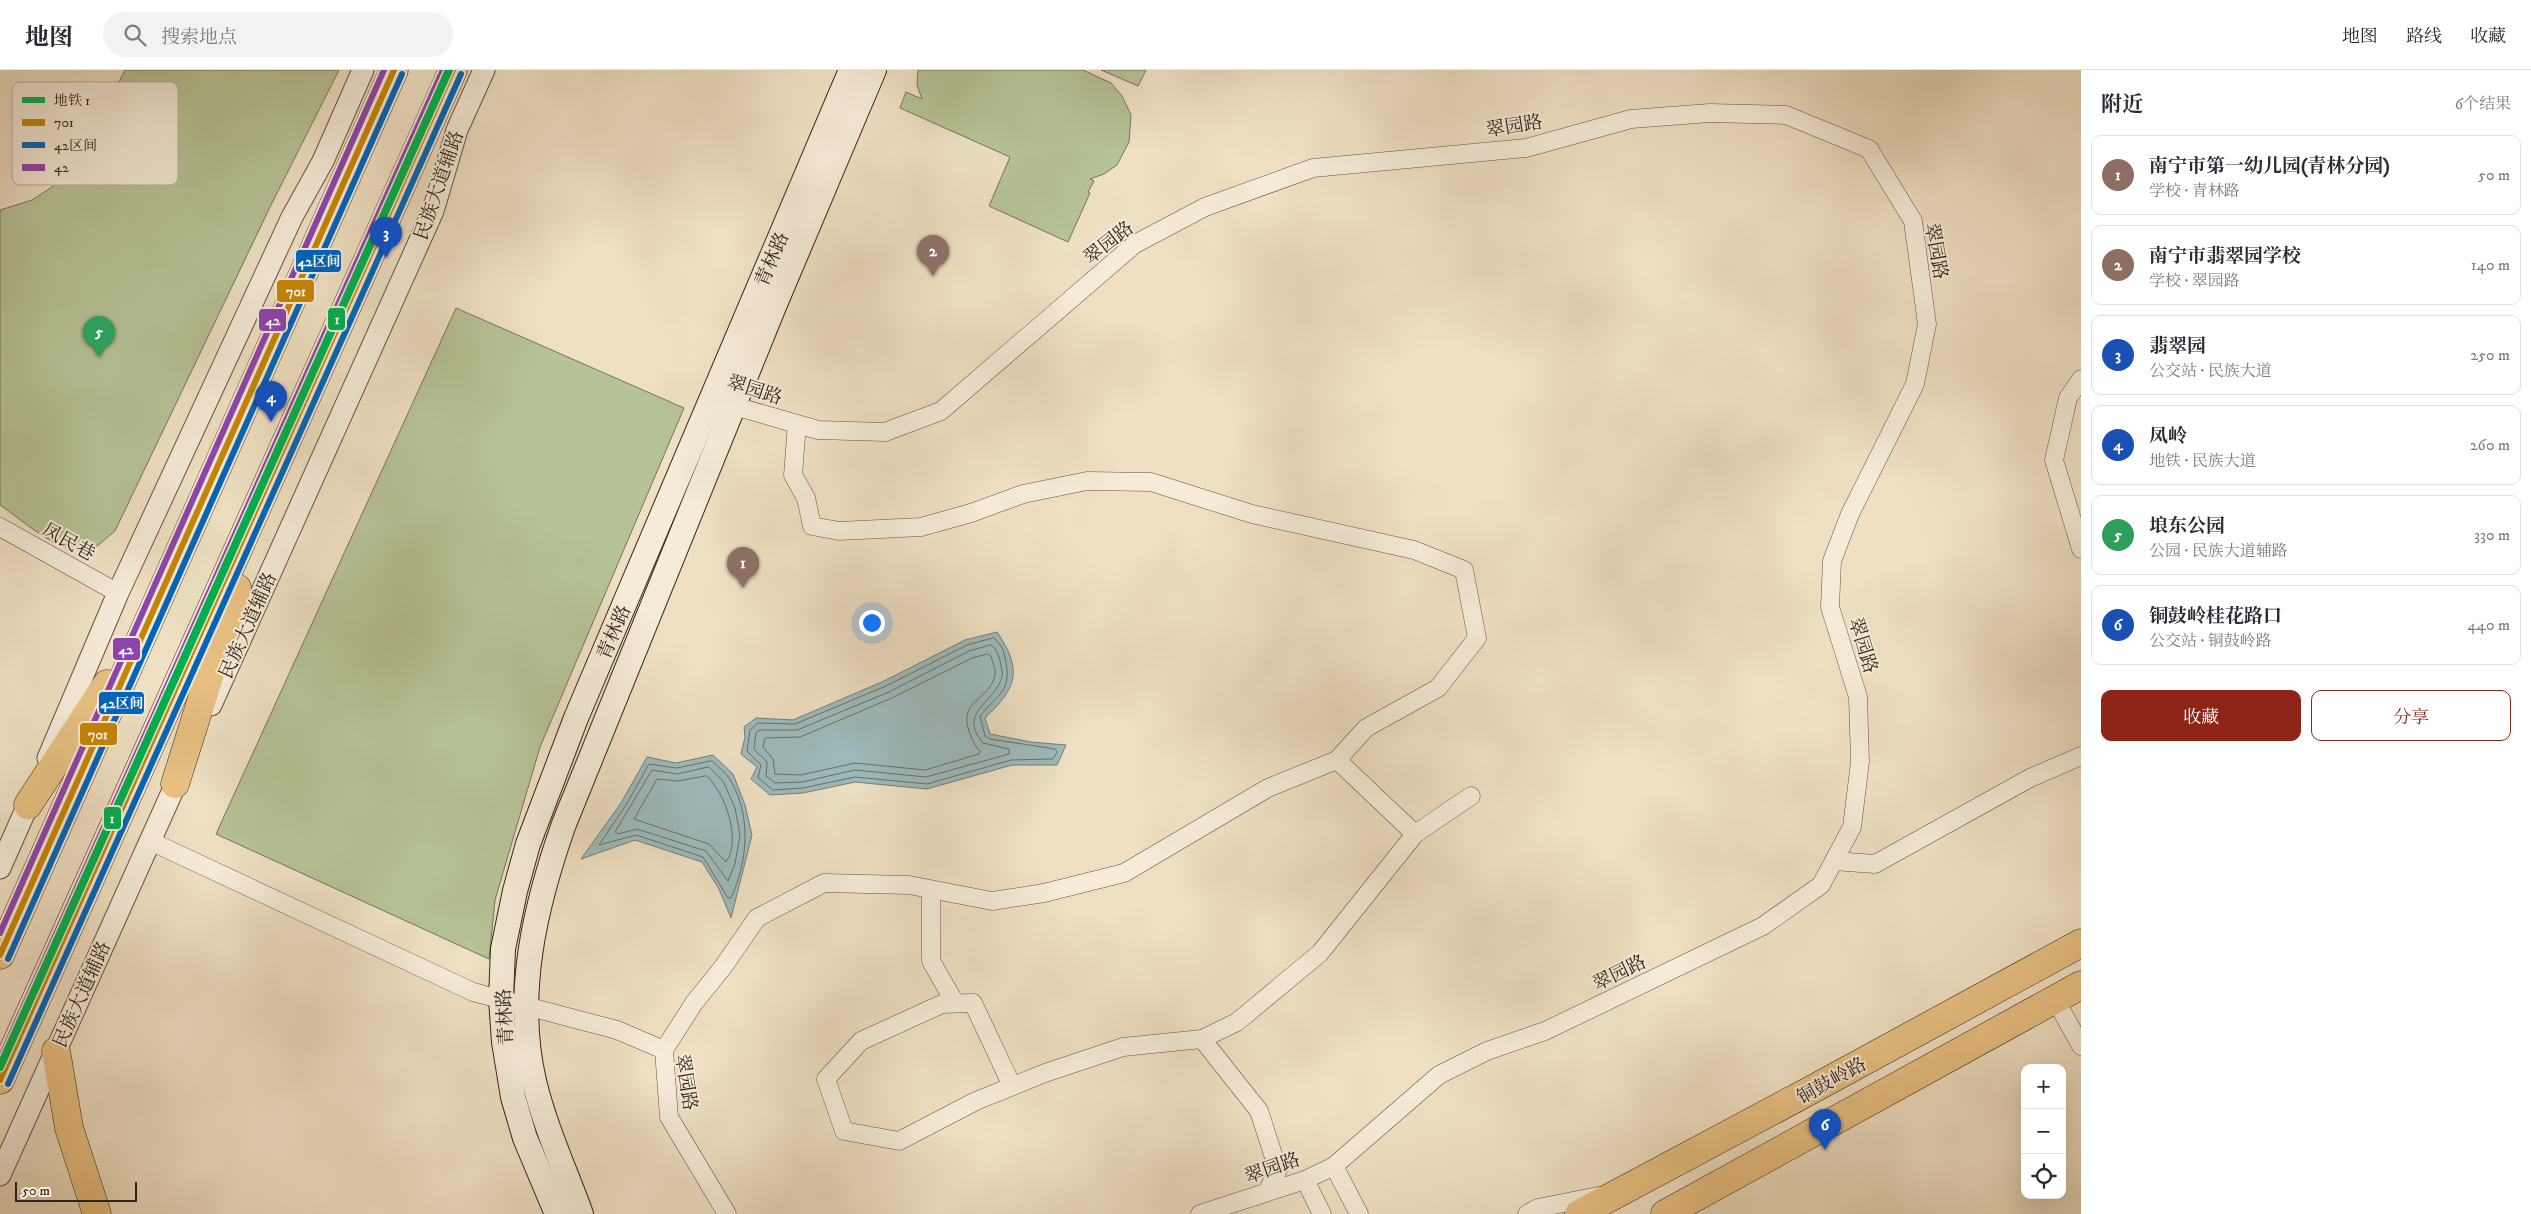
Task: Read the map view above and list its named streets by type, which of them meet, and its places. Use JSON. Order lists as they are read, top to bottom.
{
  "streets": {
    "main road": ["青林路", "铜鼓岭路"],
    "street": ["翠园路", "民族大道辅路", "凤民巷"]
  },
  "crossings": [
    ["翠园路", "民族大道辅路"],
    ["翠园路", "青林路"]
  ],
  "lines": [
    "metro line 1",
    "transit line 701",
    "transit line 42",
    "transit line 42区间"
  ],
  "legend": [
    "地铁 1",
    "701",
    "42区间",
    "42"
  ],
  "scale_bar": "50 m",
  "page": {
    "header": "地图",
    "search": "搜索地点",
    "nav": ["地图", "路线", "收藏"],
    "heading": ["附近", "6个结果"],
    "list": [
      {
        "mark": "1",
        "name": "南宁市第一幼儿园(青林分园)",
        "note": "学校 · 青林路",
        "value": "50 m"
      },
      {
        "mark": "2",
        "name": "南宁市翡翠园学校",
        "note": "学校 · 翠园路",
        "value": "140 m"
      },
      {
        "mark": "3",
        "name": "翡翠园",
        "note": "公交站 · 民族大道",
        "value": "250 m"
      },
      {
        "mark": "4",
        "name": "凤岭",
        "note": "地铁 · 民族大道",
        "value": "260 m"
      },
      {
        "mark": "5",
        "name": "埌东公园",
        "note": "公园 · 民族大道辅路",
        "value": "330 m"
      },
      {
        "mark": "6",
        "name": "铜鼓岭桂花路口",
        "note": "公交站 · 铜鼓岭路",
        "value": "440 m"
      }
    ],
    "pins": [
      "3",
      "2",
      "5",
      "4",
      "1",
      "6"
    ],
    "buttons": ["收藏", "分享"],
    "map_buttons": ["+", "−"],
    "scale": "50 m"
  }
}
